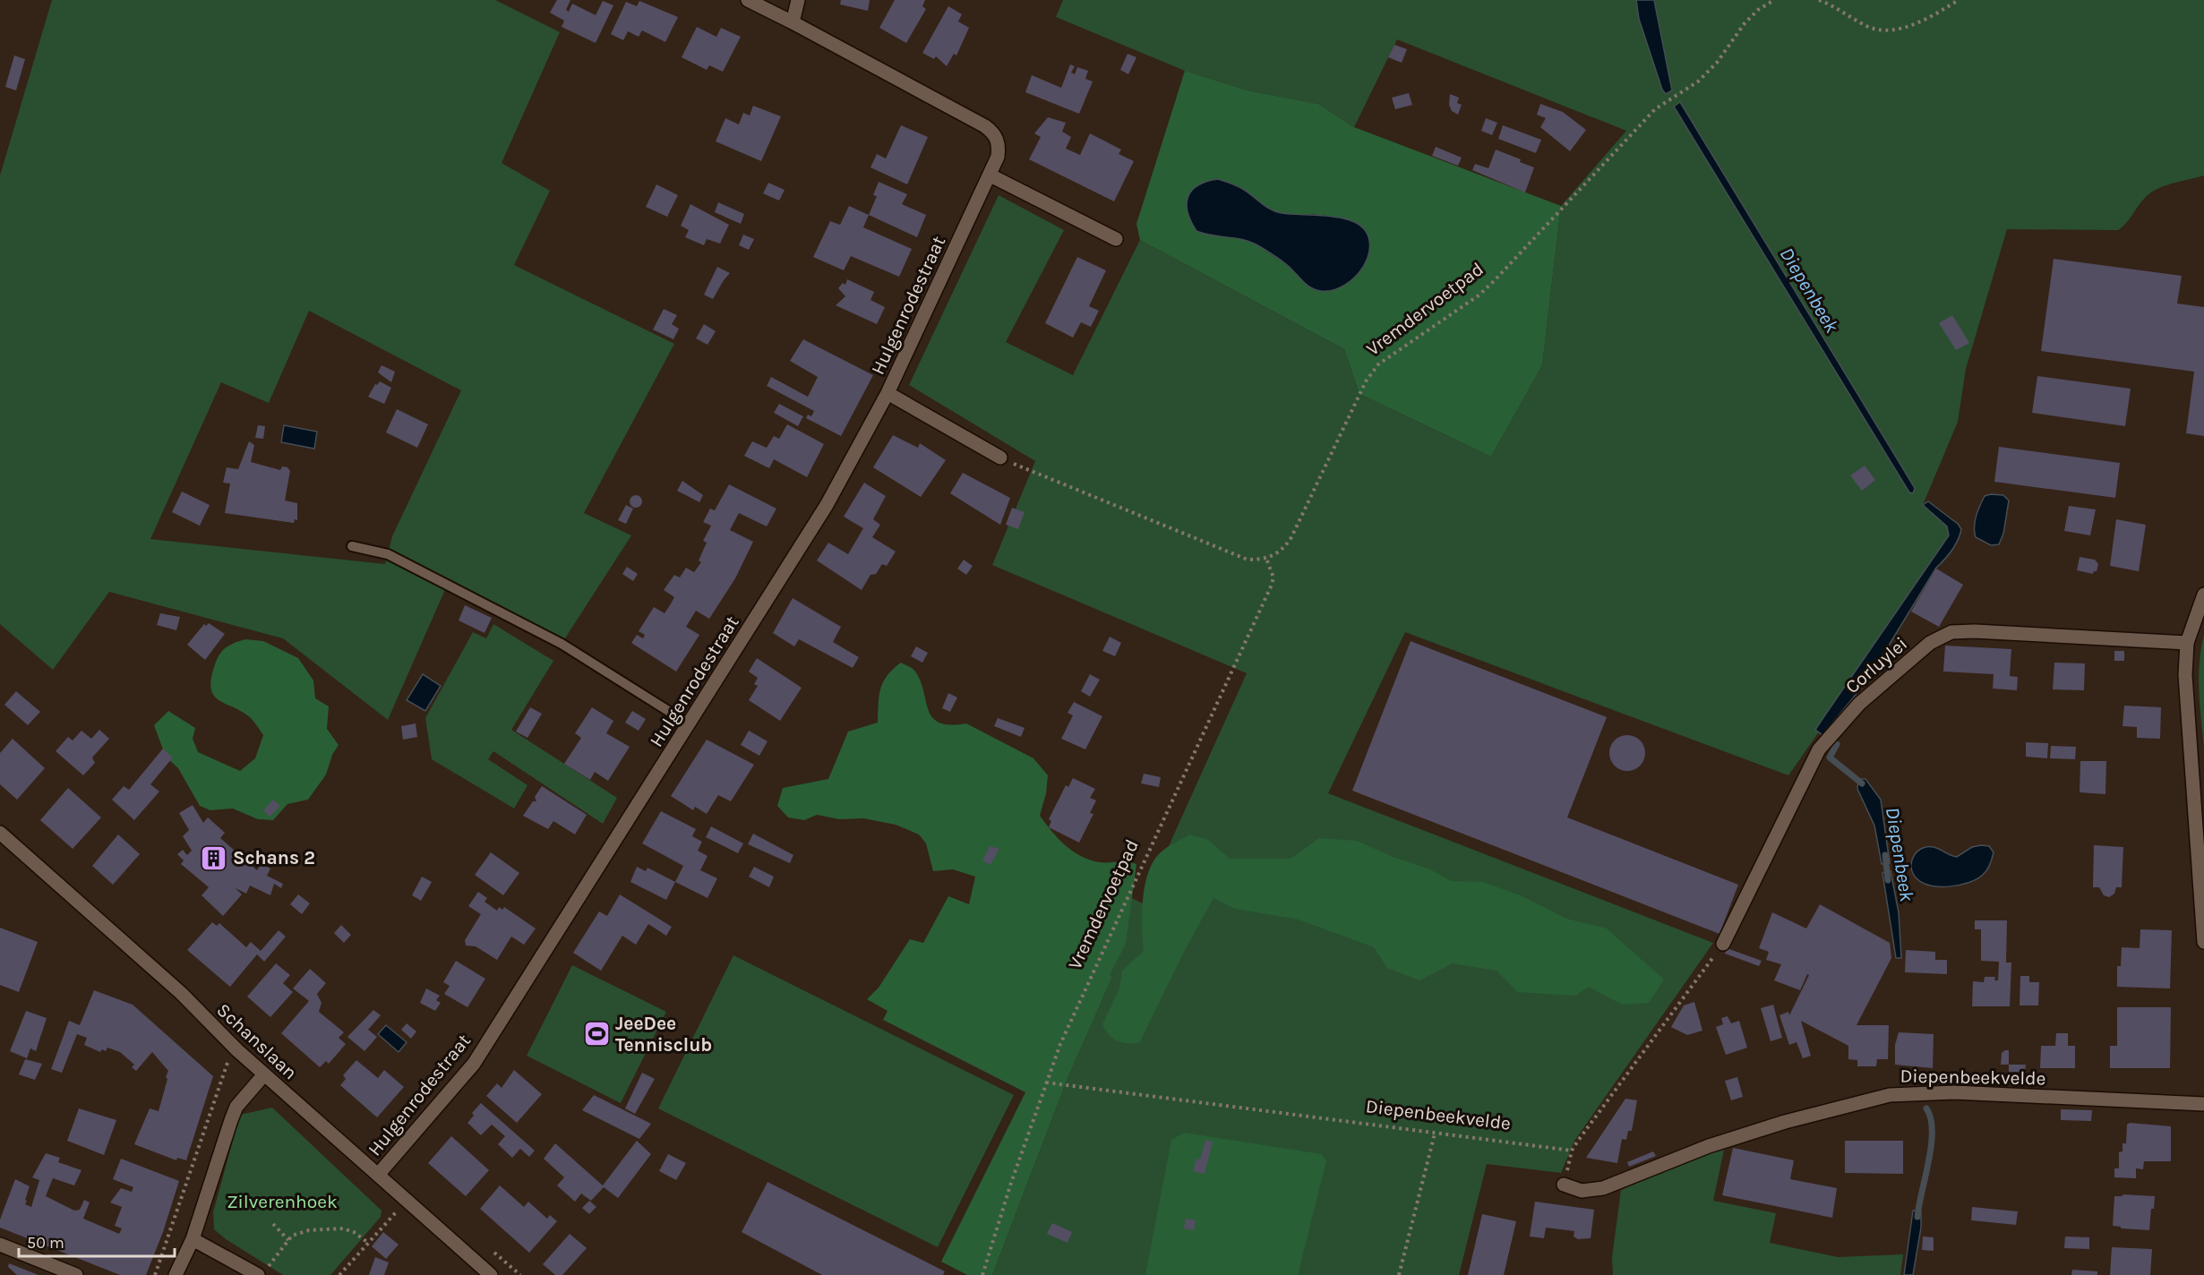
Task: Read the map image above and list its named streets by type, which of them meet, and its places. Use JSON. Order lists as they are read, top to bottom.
{
  "streets": {
    "street": [
      "Hulgenrodestraat",
      "Corluylei",
      "Schanslaan",
      "Diepenbeekvelde"
    ],
    "path": ["Vremdervoetpad"]
  },
  "crossings": [
    ["Hulgenrodestraat", "Schanslaan"],
    ["Vremdervoetpad", "Diepenbeekvelde"],
    ["Corluylei", "Diepenbeekvelde"]
  ],
  "water": ["Diepenbeek"],
  "parks": ["Zilverenhoek"],
  "places": {
    "building": ["Schans 2"],
    "sports": ["JeeDee Tennisclub"]
  },
  "scale_bar": "50 m"
}
